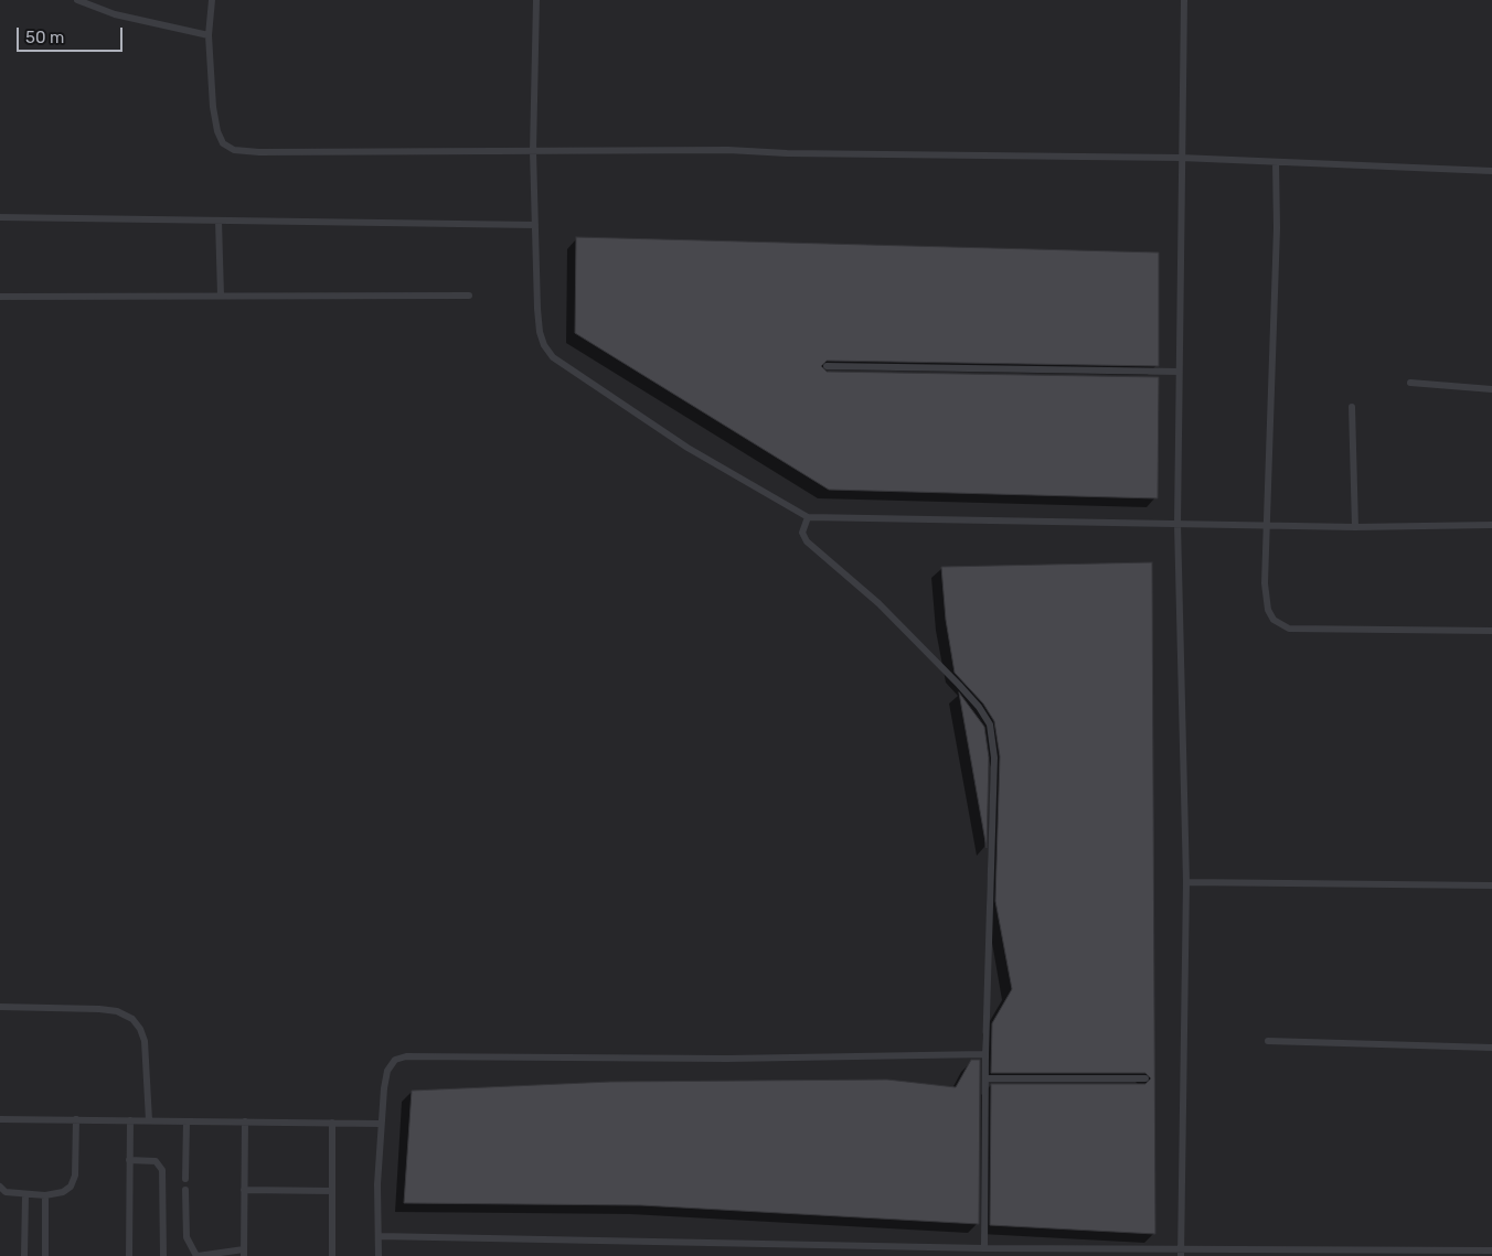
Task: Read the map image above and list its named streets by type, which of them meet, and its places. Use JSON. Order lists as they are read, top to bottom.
{
  "scale_bar": "50 m"
}
